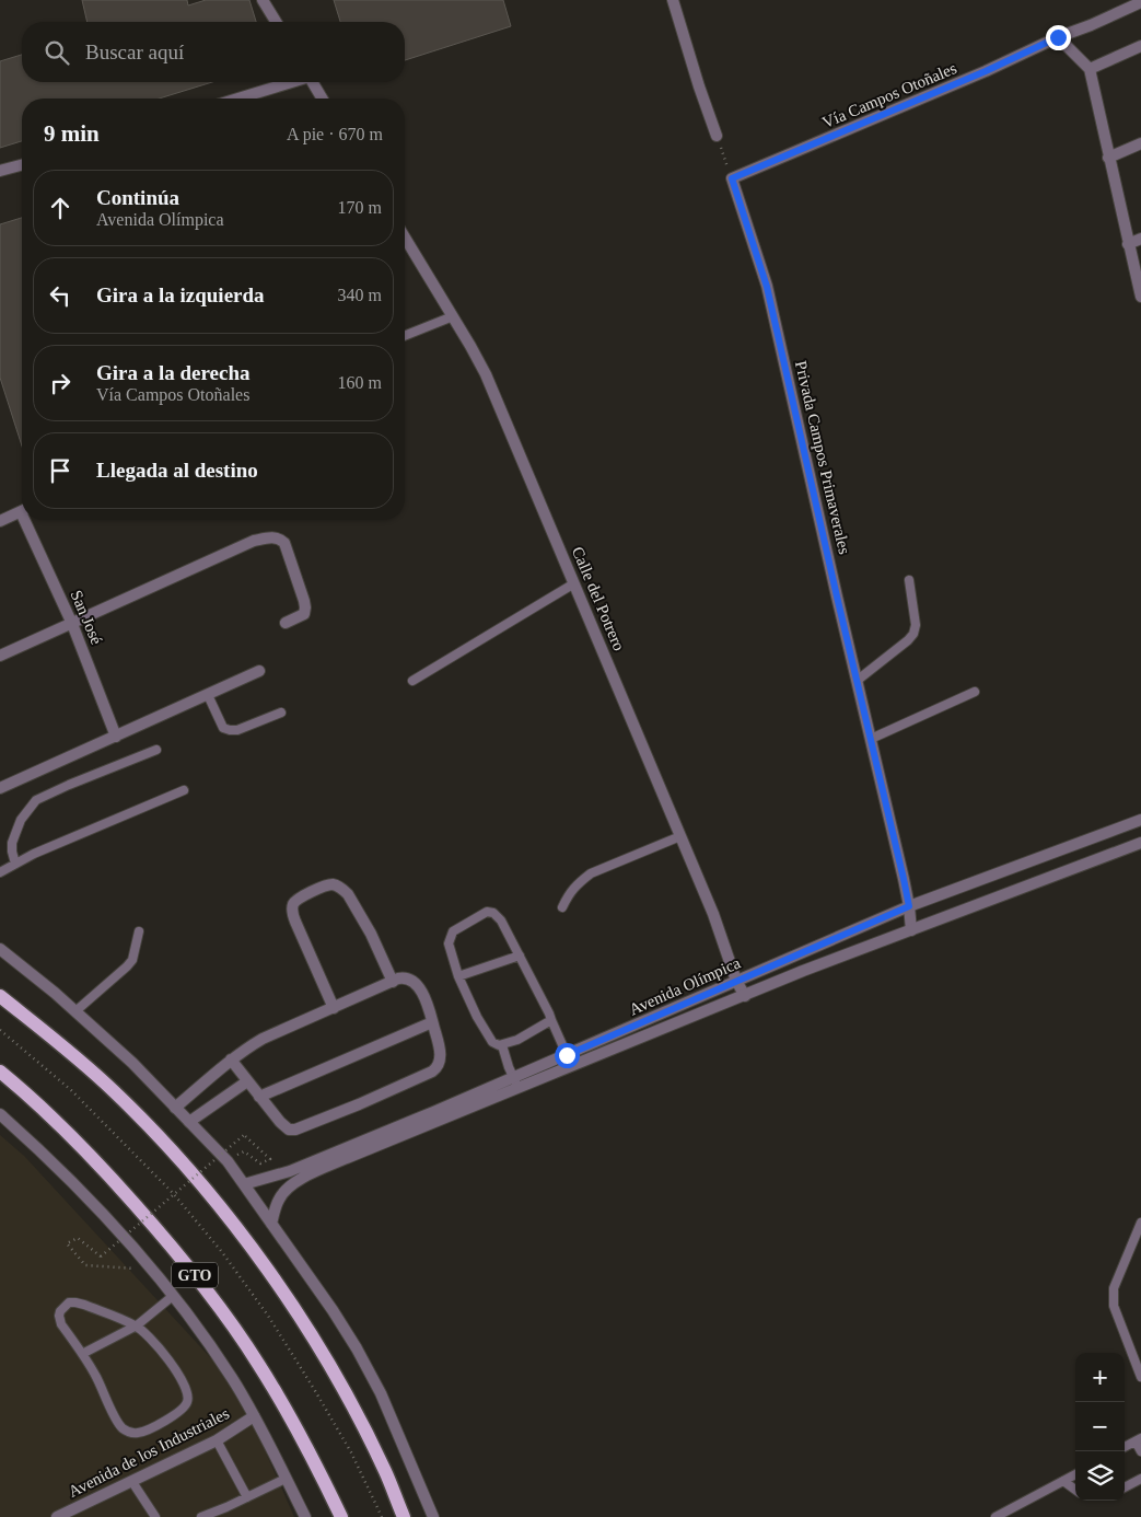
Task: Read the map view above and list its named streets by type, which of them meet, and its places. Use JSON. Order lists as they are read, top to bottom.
{
  "streets": {
    "main road": ["GTO"],
    "street": [
      "Vía Campos Otoñales",
      "Privada Campos Primaverales",
      "Calle del Potrero",
      "San José",
      "Avenida Olímpica",
      "Avenida de los Industriales"
    ]
  },
  "crossings": [
    ["Vía Campos Otoñales", "Privada Campos Primaverales"],
    ["Privada Campos Primaverales", "Avenida Olímpica"],
    ["Calle del Potrero", "Avenida Olímpica"]
  ],
  "page": {
    "search": "Buscar aquí",
    "heading": ["9 min", "A pie · 670 m"],
    "list": [
      ["Continúa", "Avenida Olímpica", "170 m"],
      ["Gira a la izquierda", "340 m"],
      ["Gira a la derecha", "Vía Campos Otoñales", "160 m"],
      "Llegada al destino"
    ],
    "map_buttons": ["+", "−"]
  }
}
